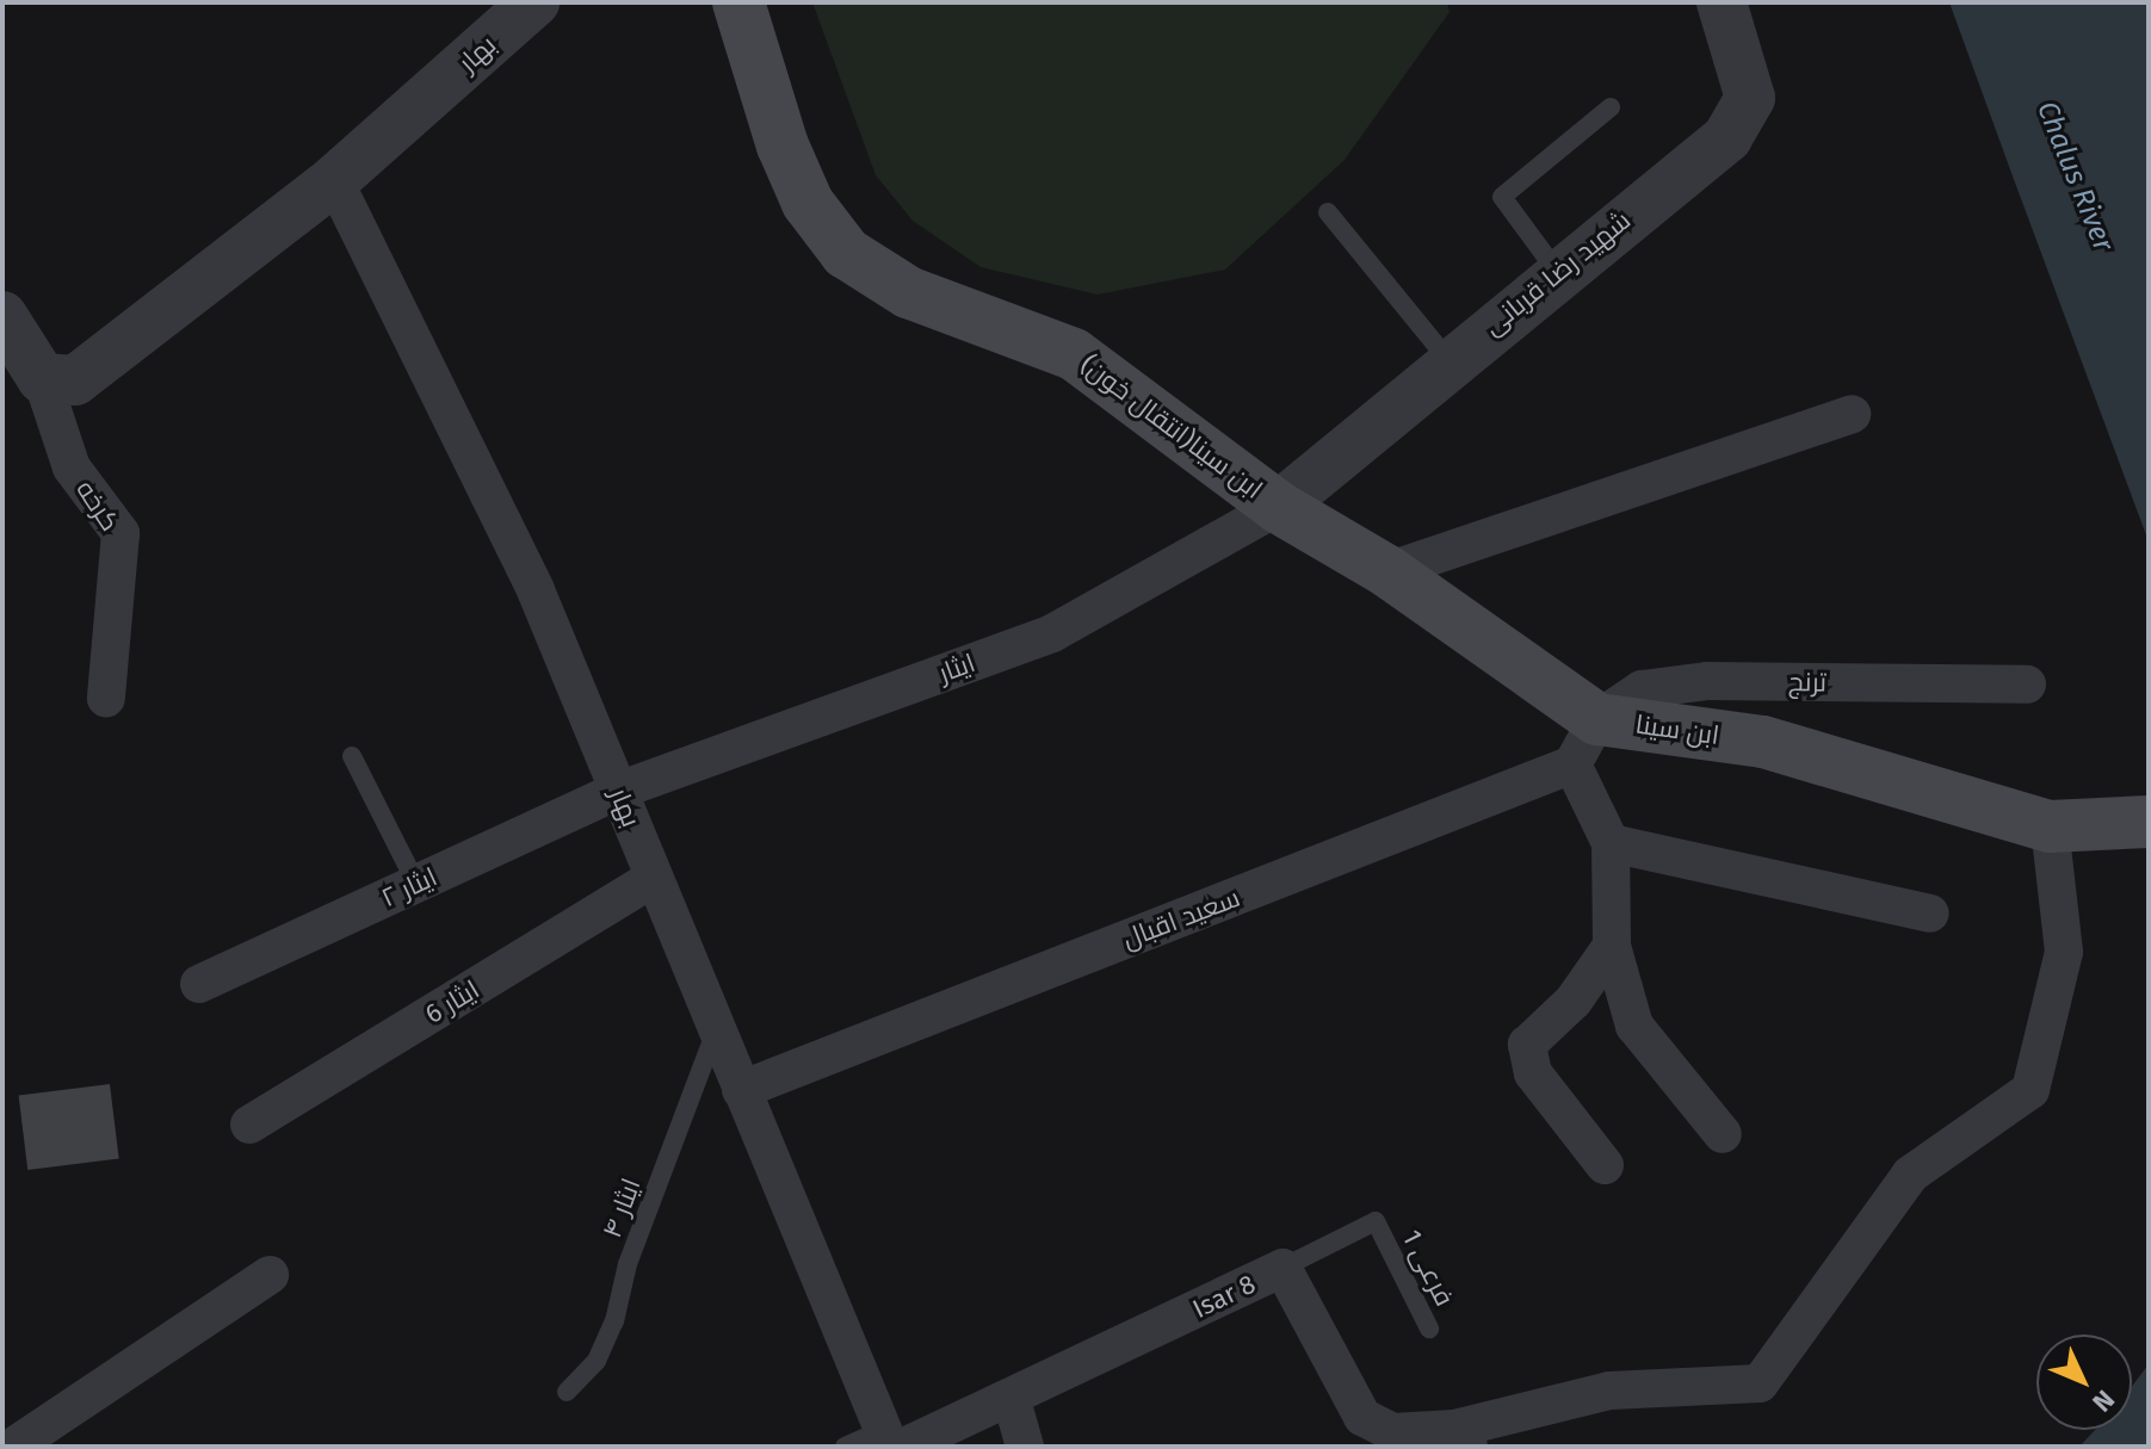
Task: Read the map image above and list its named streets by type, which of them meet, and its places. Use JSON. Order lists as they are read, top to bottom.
{
  "streets": {
    "main road": ["ابن سینا(انتقال خون)", "ابن سینا"],
    "street": [
      "بهار",
      "شهید رضا قربانی",
      "کرخه",
      "ایثار",
      "ترنج",
      "ایثار ۲",
      "سعید اقبال",
      "ایثار 6",
      "Isar 8"
    ],
    "lane": ["ایثار ۴", "فرعی 1"]
  },
  "crossings": [
    ["بهار", "کرخه"],
    ["بهار", "ایثار"],
    ["بهار", "ایثار ۲"],
    ["بهار", "سعید اقبال"],
    ["بهار", "ایثار 6"],
    ["بهار", "ایثار ۴"],
    ["بهار", "Isar 8"],
    ["شهید رضا قربانی", "ابن سینا(انتقال خون)"],
    ["شهید رضا قربانی", "ایثار"],
    ["شهید رضا قربانی", "ابن سینا"],
    ["ابن سینا(انتقال خون)", "ایثار"],
    ["ابن سینا(انتقال خون)", "ابن سینا"],
    ["ایثار", "ابن سینا"],
    ["ایثار", "ایثار ۲"],
    ["ترنج", "ابن سینا"],
    ["ابن سینا", "Isar 8"],
    ["فرعی 1", "Isar 8"]
  ],
  "water": ["Chalus River"],
  "north": "bottom right"
}
